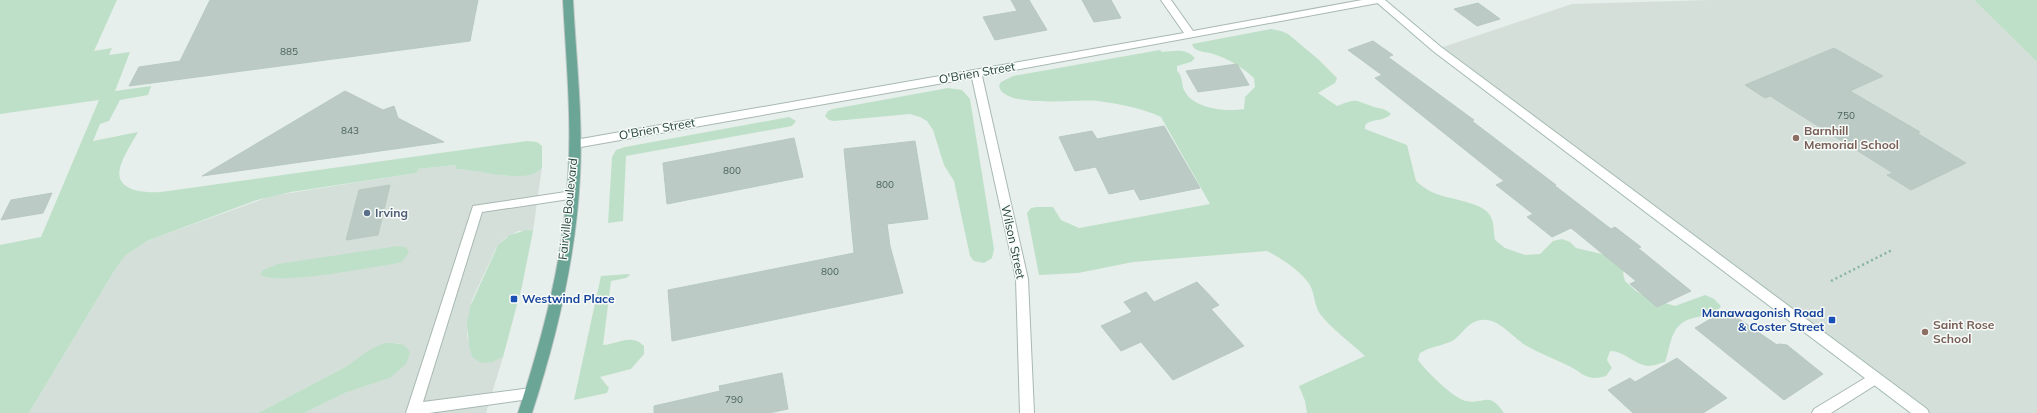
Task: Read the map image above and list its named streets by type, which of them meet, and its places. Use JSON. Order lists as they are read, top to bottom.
{
  "streets": {
    "main road": ["Fairville Boulevard"],
    "street": ["O'Brien Street", "Wilson Street"]
  },
  "crossings": [
    ["O'Brien Street", "Fairville Boulevard"],
    ["O'Brien Street", "Wilson Street"]
  ],
  "places": {
    "other": ["Barnhill Memorial School", "Irving", "Saint Rose School"],
    "transit": ["Westwind Place", "Manawagonish Road & Coster Street"]
  },
  "house_numbers": [
    "885",
    "750",
    "843",
    "800",
    "800",
    "800",
    "790"
  ]
}
